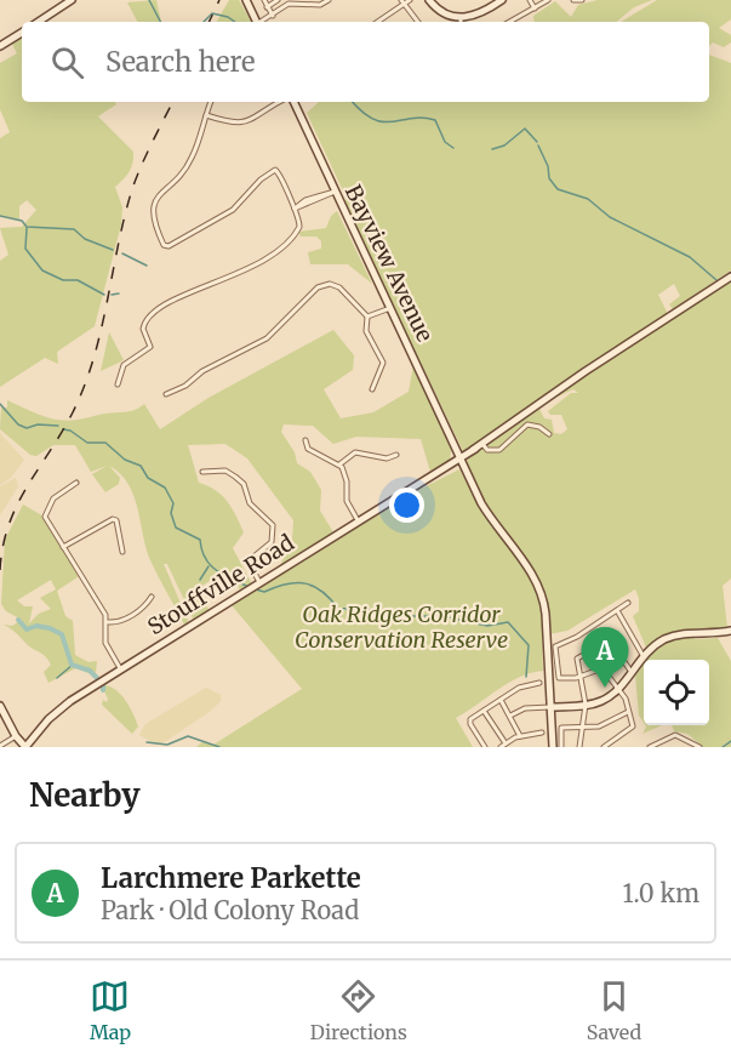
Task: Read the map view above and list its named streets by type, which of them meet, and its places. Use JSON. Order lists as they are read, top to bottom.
{
  "streets": {
    "main road": ["Bayview Avenue", "Stouffville Road"]
  },
  "crossings": [
    ["Bayview Avenue", "Stouffville Road"]
  ],
  "parks": ["Oak Ridges Corridor Conservation Reserve"],
  "page": {
    "search": "Search here",
    "pins": "A",
    "heading": "Nearby",
    "list": [
      {
        "mark": "A",
        "name": "Larchmere Parkette",
        "note": "Park · Old Colony Road",
        "value": "1.0 km"
      }
    ],
    "nav": ["Map", "Directions", "Saved"]
  }
}
